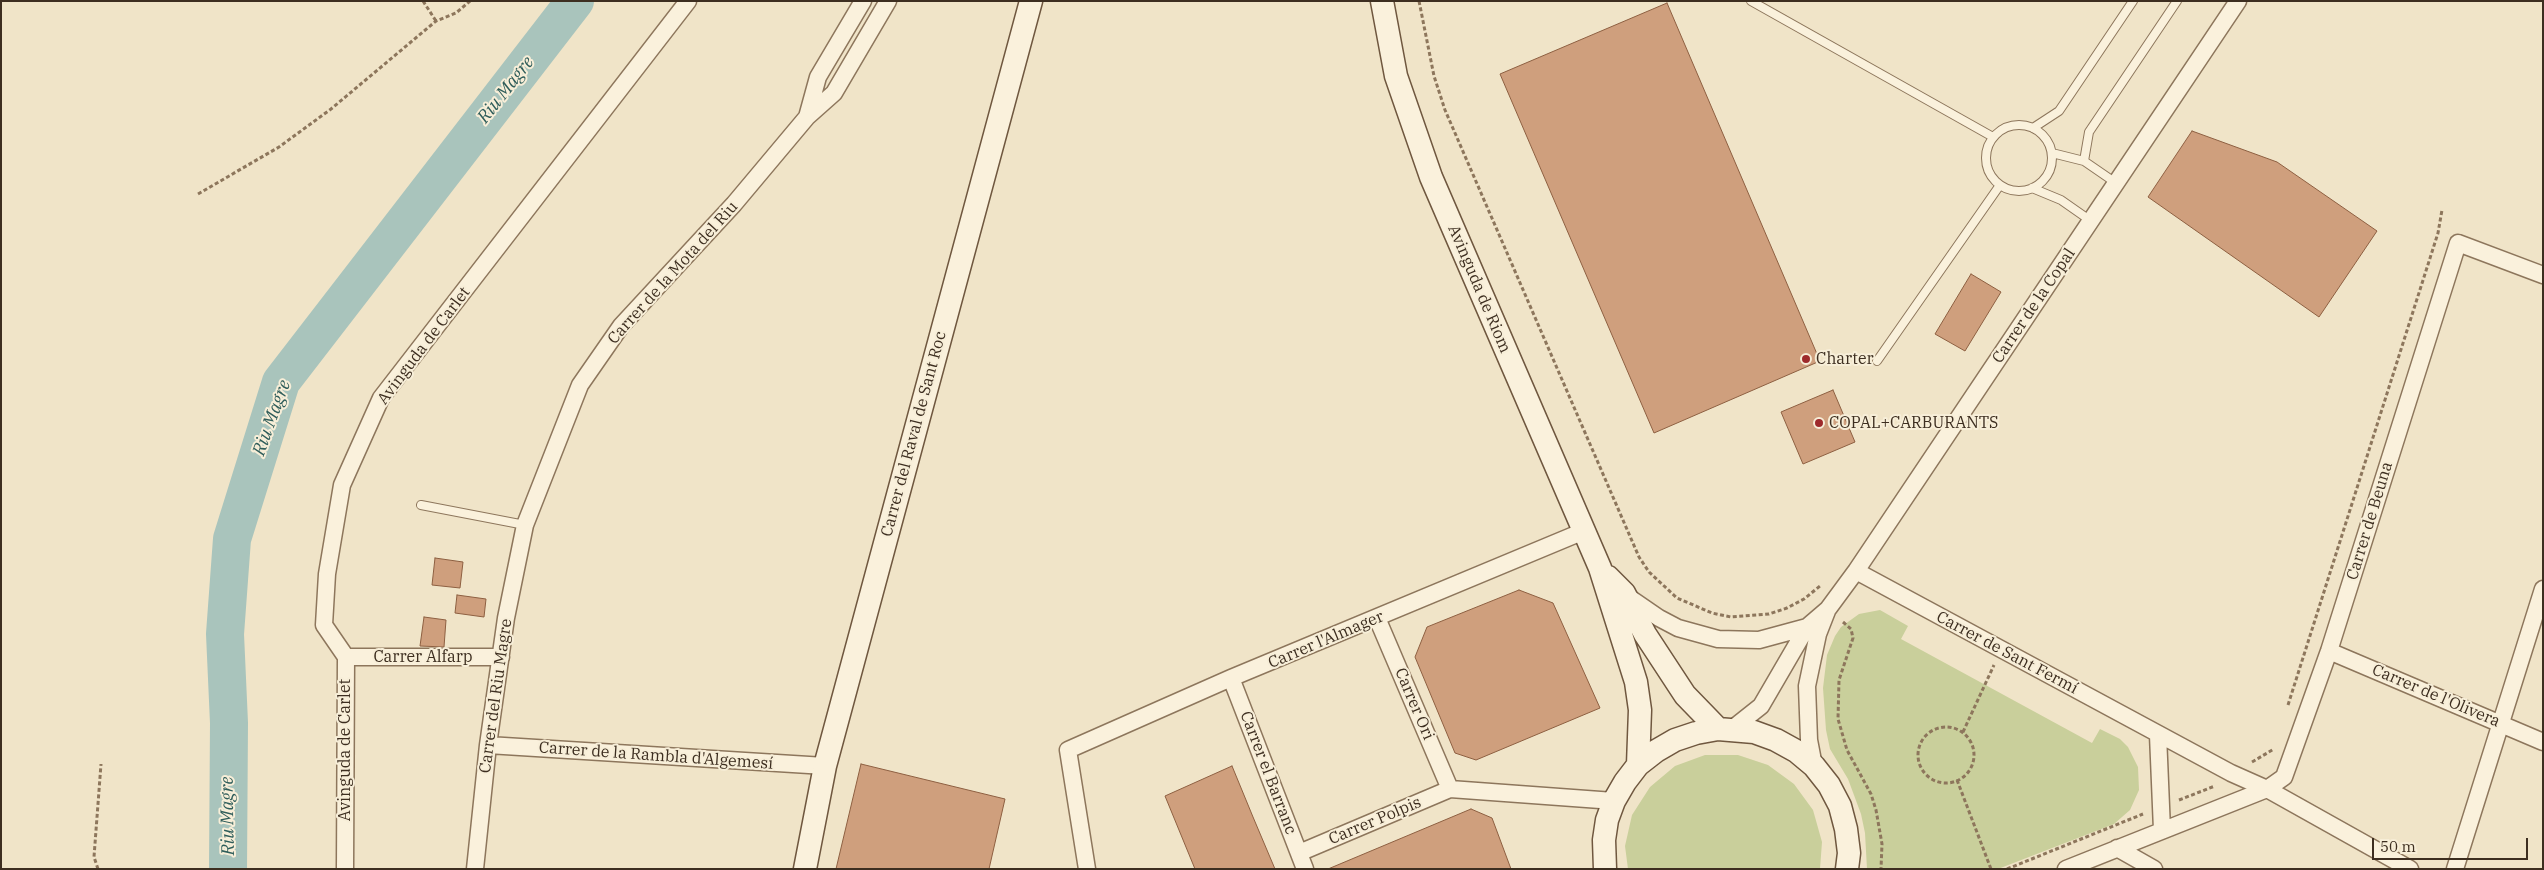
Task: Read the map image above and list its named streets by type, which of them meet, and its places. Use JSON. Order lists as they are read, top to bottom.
{
  "streets": {
    "street": [
      "Carrer de la Mota del Riu",
      "Avinguda de Riom",
      "Carrer de la Copal",
      "Avinguda de Carlet",
      "Carrer del Raval de Sant Roc",
      "Carrer de Beuna",
      "Carrer l'Almager",
      "Carrer de Sant Fermí",
      "Carrer Alfarp",
      "Carrer del Riu Magre",
      "Carrer de l'Olivera",
      "Carrer Ori",
      "Carrer de la Rambla d'Algemesí",
      "Carrer el Barranc",
      "Carrer Polpis"
    ]
  },
  "crossings": [
    ["Carrer de la Mota del Riu", "Carrer del Riu Magre"],
    ["Avinguda de Riom", "Carrer de la Copal"],
    ["Avinguda de Riom", "Carrer l'Almager"],
    ["Carrer de la Copal", "Carrer de Sant Fermí"],
    ["Avinguda de Carlet", "Carrer Alfarp"],
    ["Carrer del Raval de Sant Roc", "Carrer de la Rambla d'Algemesí"],
    ["Carrer de Beuna", "Carrer de Sant Fermí"],
    ["Carrer de Beuna", "Carrer de l'Olivera"],
    ["Carrer l'Almager", "Carrer Ori"],
    ["Carrer l'Almager", "Carrer el Barranc"],
    ["Carrer Alfarp", "Carrer del Riu Magre"],
    ["Carrer del Riu Magre", "Carrer de la Rambla d'Algemesí"],
    ["Carrer Ori", "Carrer Polpis"],
    ["Carrer el Barranc", "Carrer Polpis"]
  ],
  "water": ["Riu Magre"],
  "places": ["Charter", "COPAL+CARBURANTS"],
  "scale_bar": "50 m"
}
